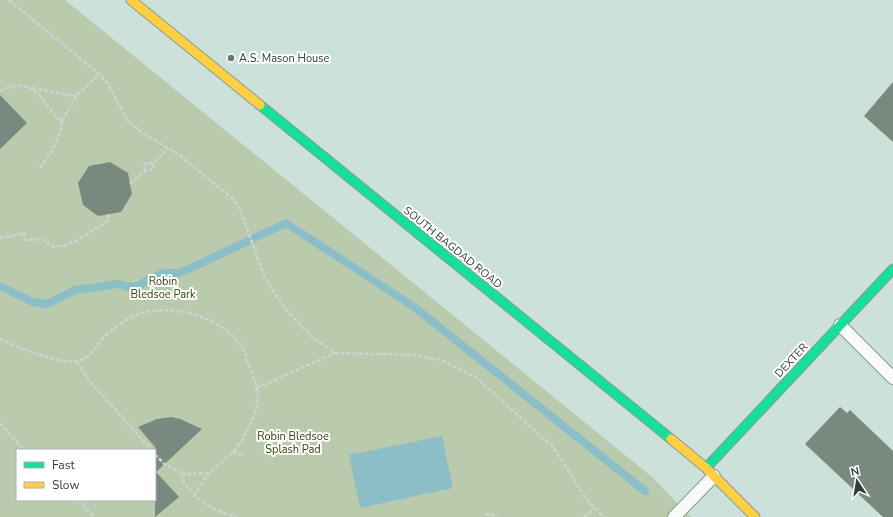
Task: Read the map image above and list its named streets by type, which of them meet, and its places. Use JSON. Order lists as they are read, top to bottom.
{
  "streets": {
    "main road": ["SOUTH BAGDAD ROAD", "DEXTER"]
  },
  "crossings": [
    ["SOUTH BAGDAD ROAD", "DEXTER"]
  ],
  "parks": ["Robin Bledsoe Park", "Robin Bledsoe Splash Pad"],
  "places": ["A.S. Mason House"],
  "legend": ["Fast", "Slow"],
  "north": "top"
}
